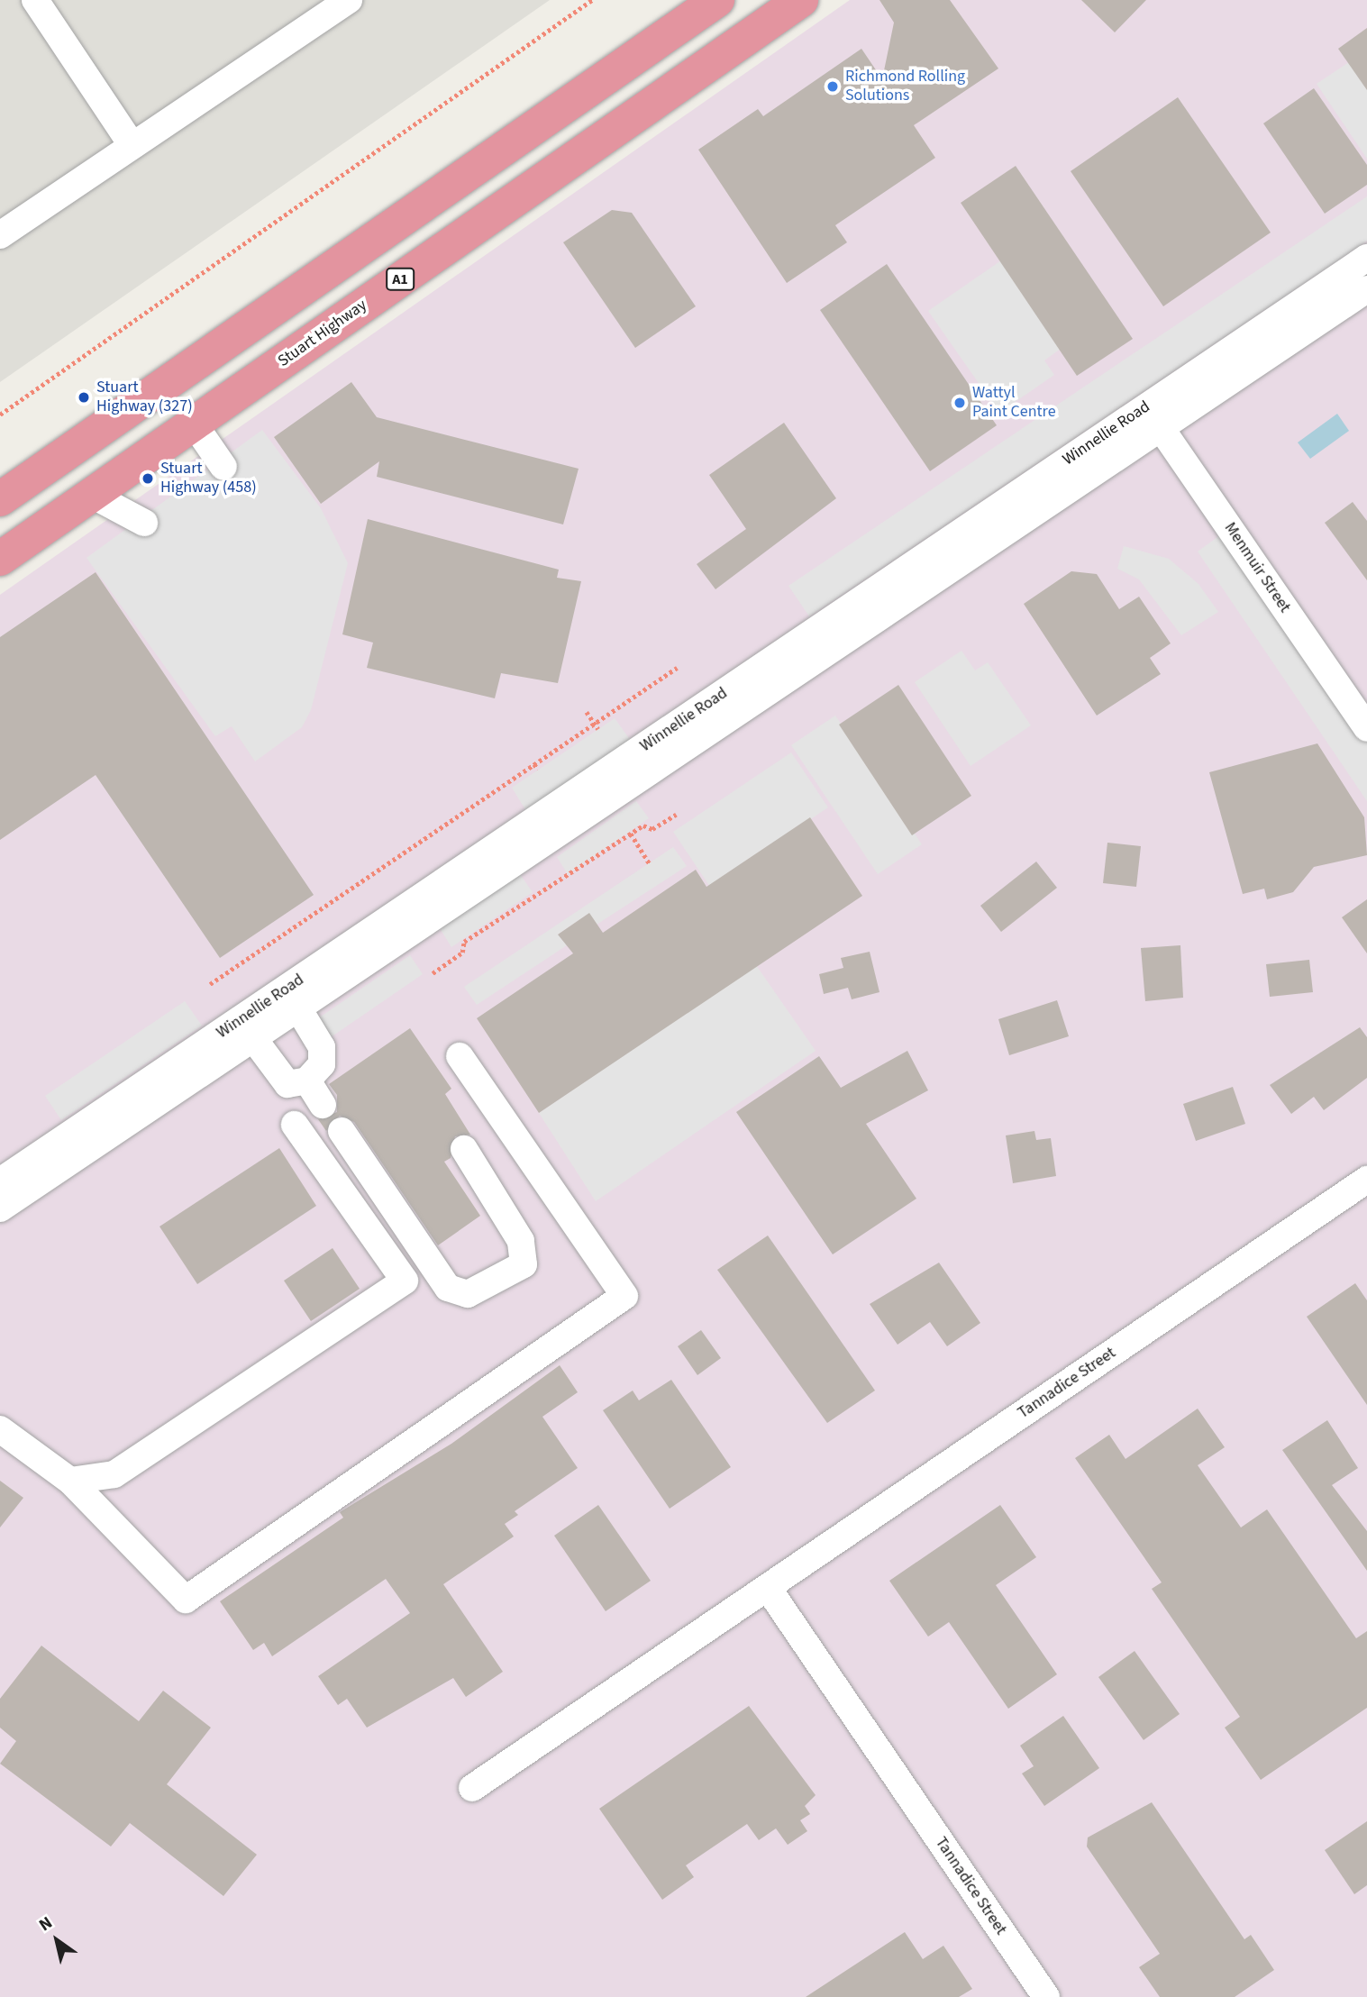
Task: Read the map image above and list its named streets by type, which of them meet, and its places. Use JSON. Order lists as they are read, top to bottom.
{
  "streets": {
    "highway": ["A1", "Stuart Highway"],
    "street": ["Winnellie Road", "Menmuir Street", "Tannadice Street"]
  },
  "crossings": [
    ["Winnellie Road", "Menmuir Street"]
  ],
  "places": [
    "Richmond Rolling Solutions",
    "Stuart Highway (327)",
    "Wattyl Paint Centre",
    "Stuart Highway (458)"
  ],
  "north": "top left"
}
